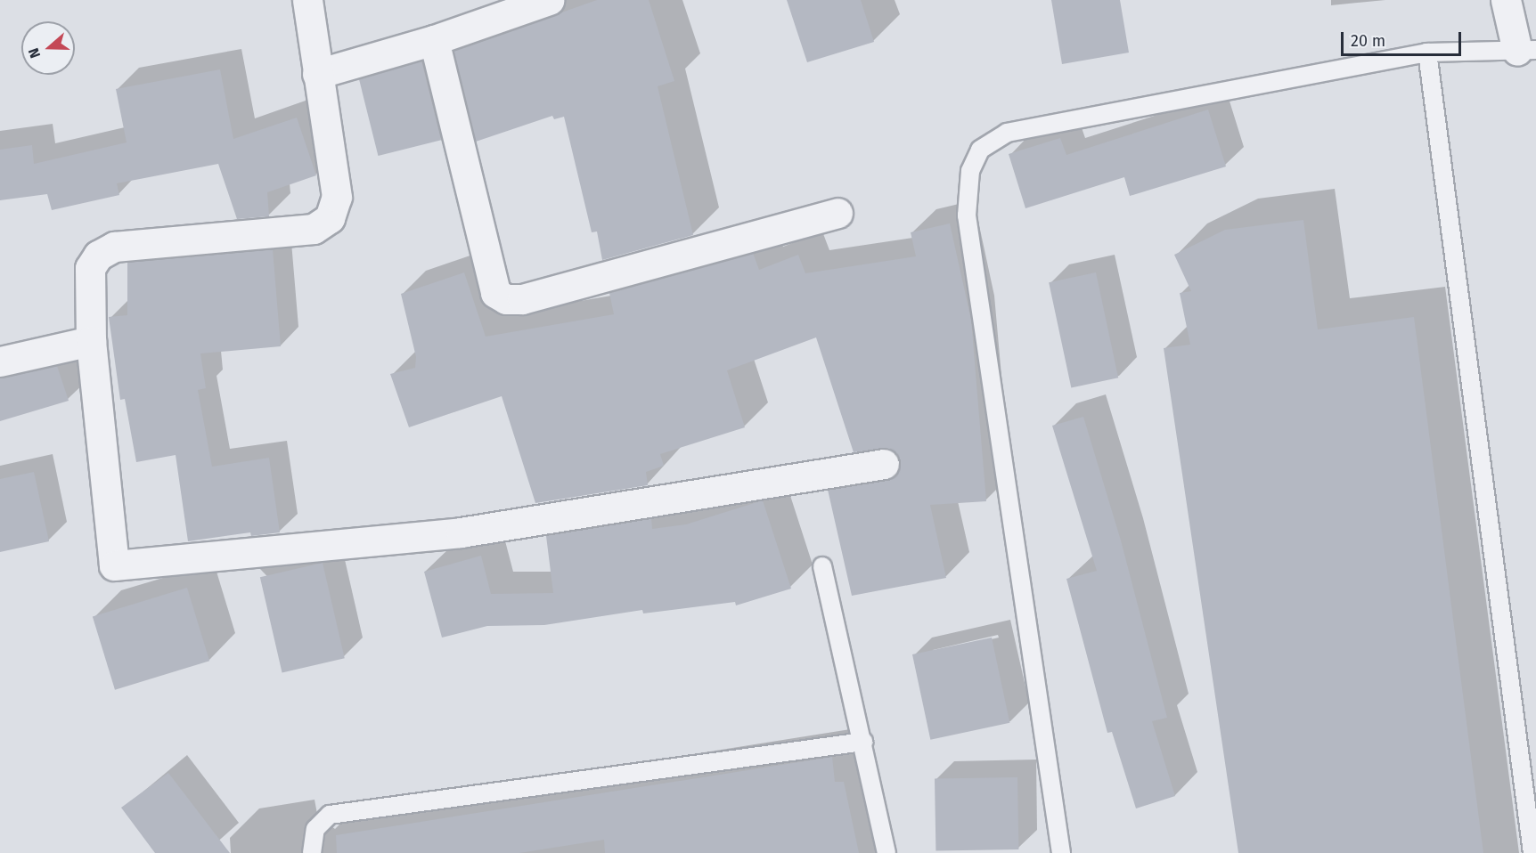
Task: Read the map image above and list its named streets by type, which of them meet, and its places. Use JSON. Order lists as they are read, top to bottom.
{
  "scale_bar": "20 m",
  "north": "left"
}
